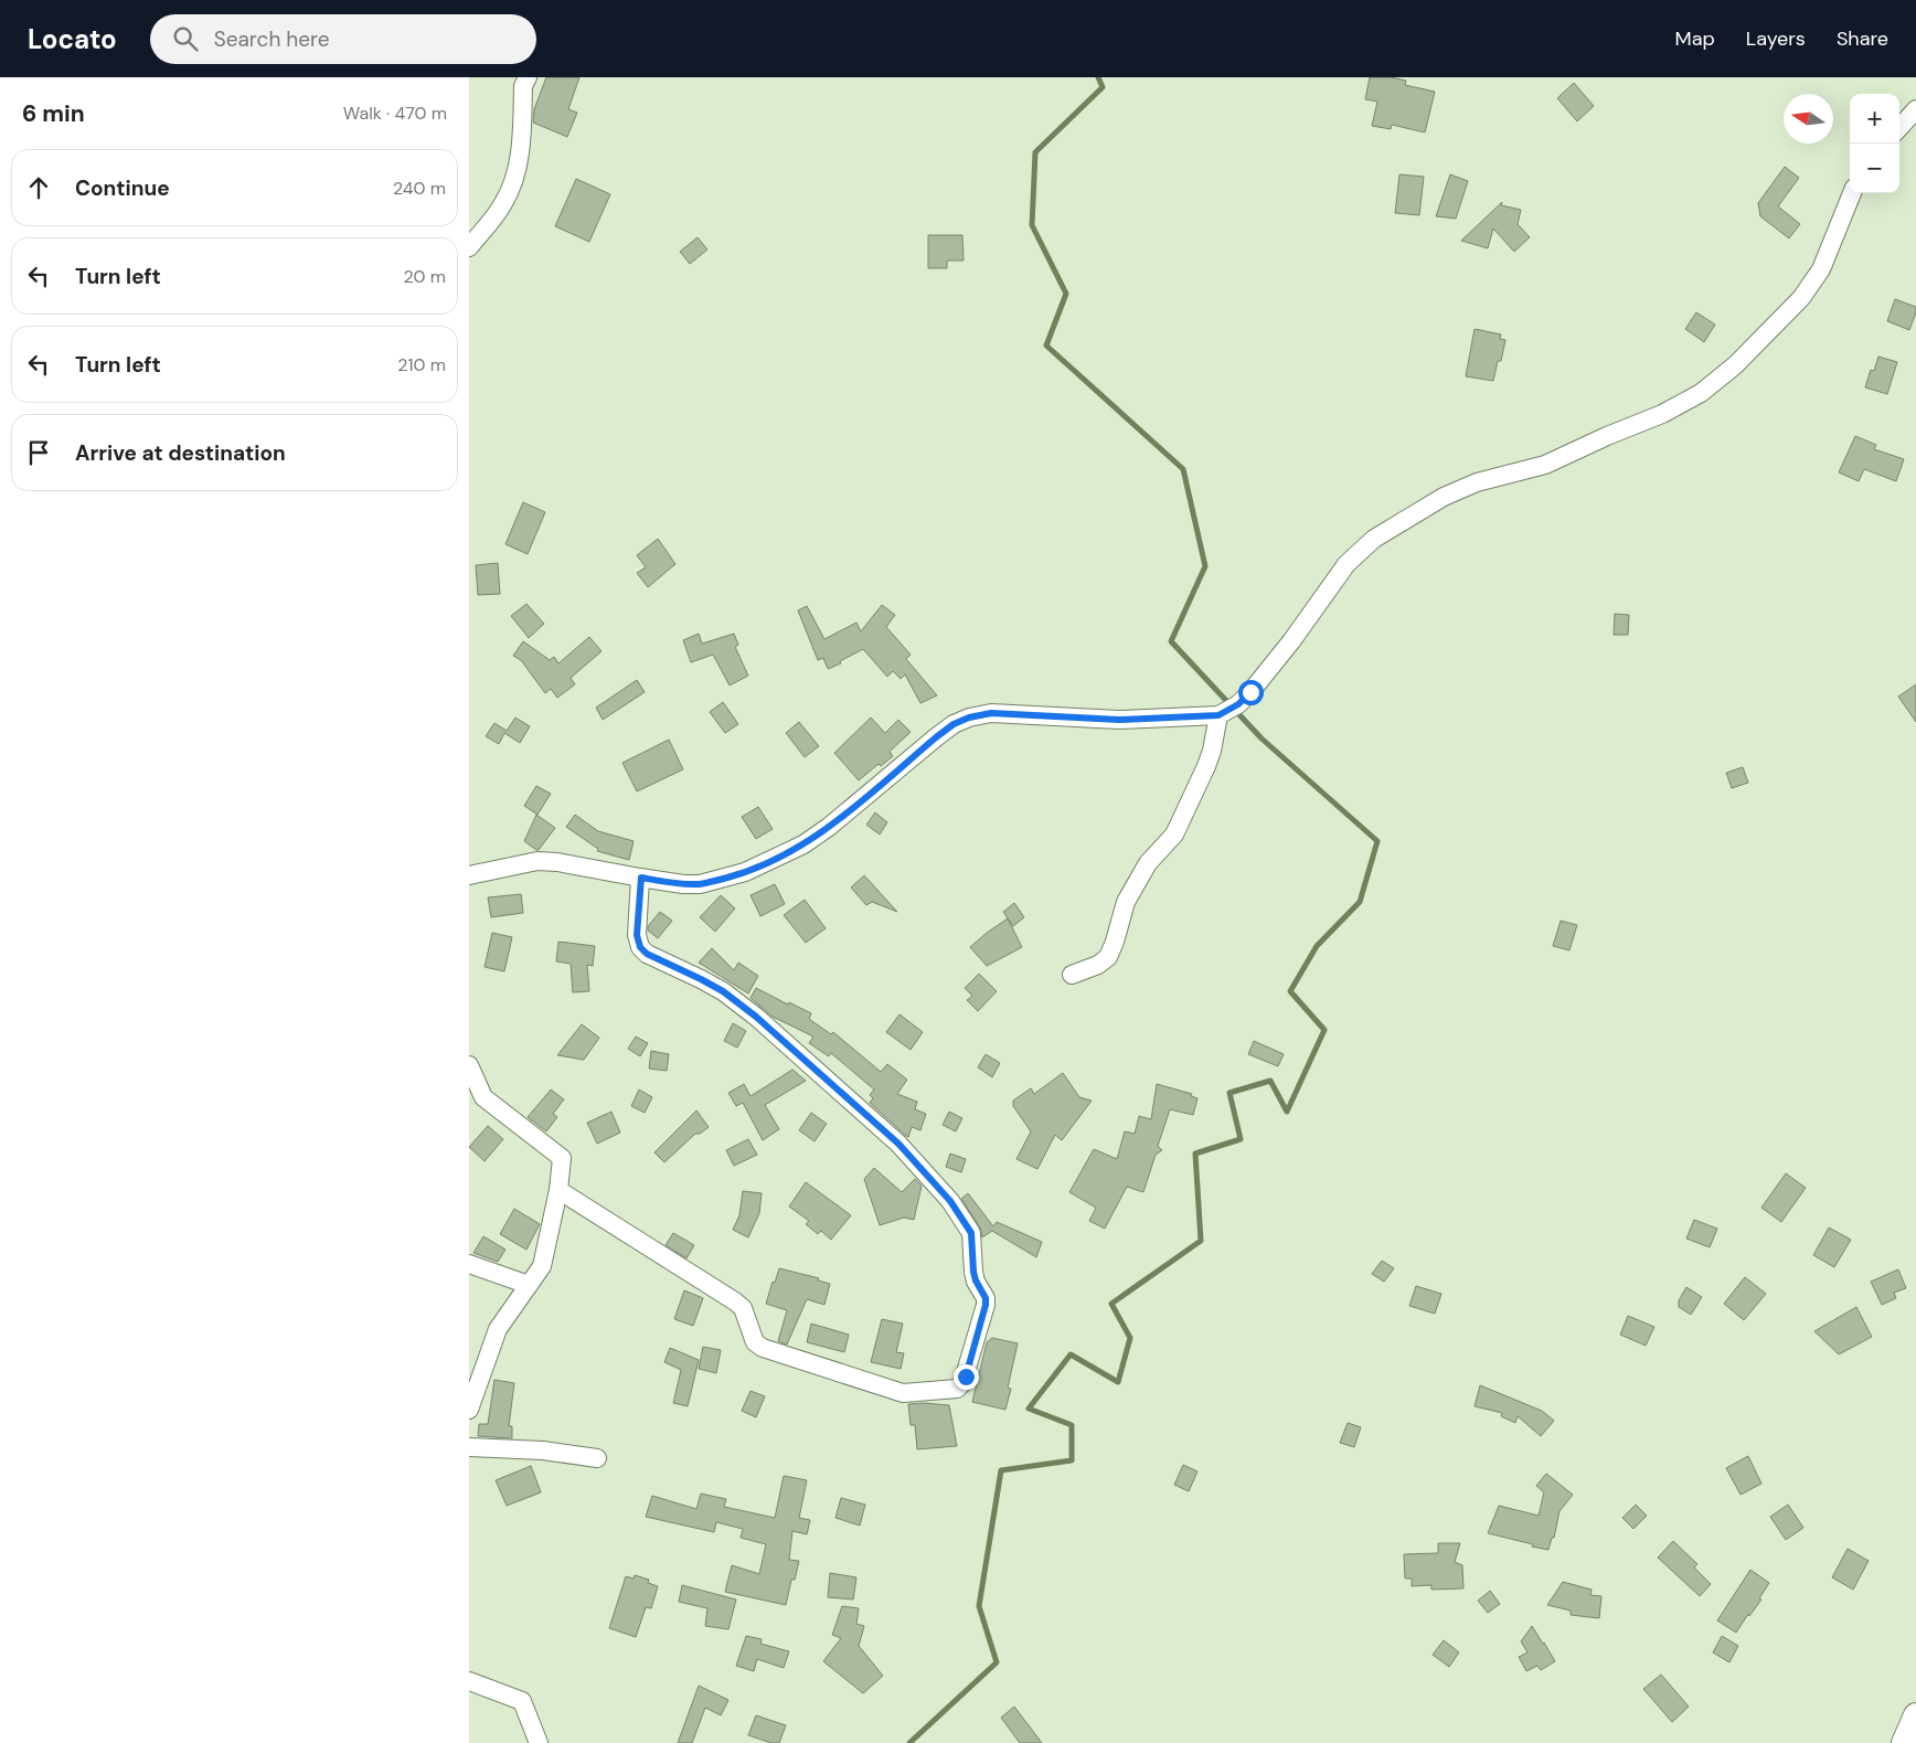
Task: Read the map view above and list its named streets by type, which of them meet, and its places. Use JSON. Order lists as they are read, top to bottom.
{
  "north": "left",
  "page": {
    "header": "Locato",
    "search": "Search here",
    "nav": ["Map", "Layers", "Share"],
    "heading": ["6 min", "Walk · 470 m"],
    "map_buttons": ["+", "−"],
    "list": [
      ["Continue", "240 m"],
      ["Turn left", "20 m"],
      ["Turn left", "210 m"],
      "Arrive at destination"
    ]
  }
}
